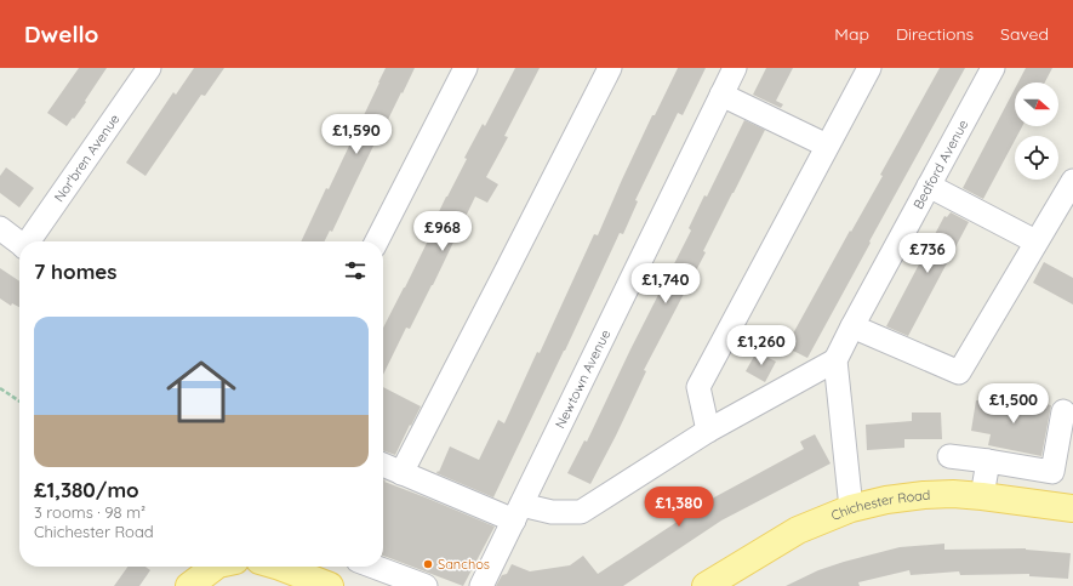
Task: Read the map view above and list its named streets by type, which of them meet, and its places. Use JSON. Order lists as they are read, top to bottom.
{
  "streets": {
    "main road": ["Chichester Road"],
    "street": ["Nor'bren Avenue", "Bedford Avenue", "Newtown Avenue"]
  },
  "places": ["Sanchos"],
  "north": "right",
  "page": {
    "header": "Dwello",
    "nav": ["Map", "Directions", "Saved"],
    "price": [
      "£1,590",
      "£968",
      "£736",
      "£1,740",
      "£1,260",
      "£1,500",
      "£1,380"
    ],
    "heading": "7 homes",
    "list": [
      {
        "name": "£1,380/mo",
        "note": "3 rooms · 98 m² · Chichester Road"
      }
    ]
  }
}
